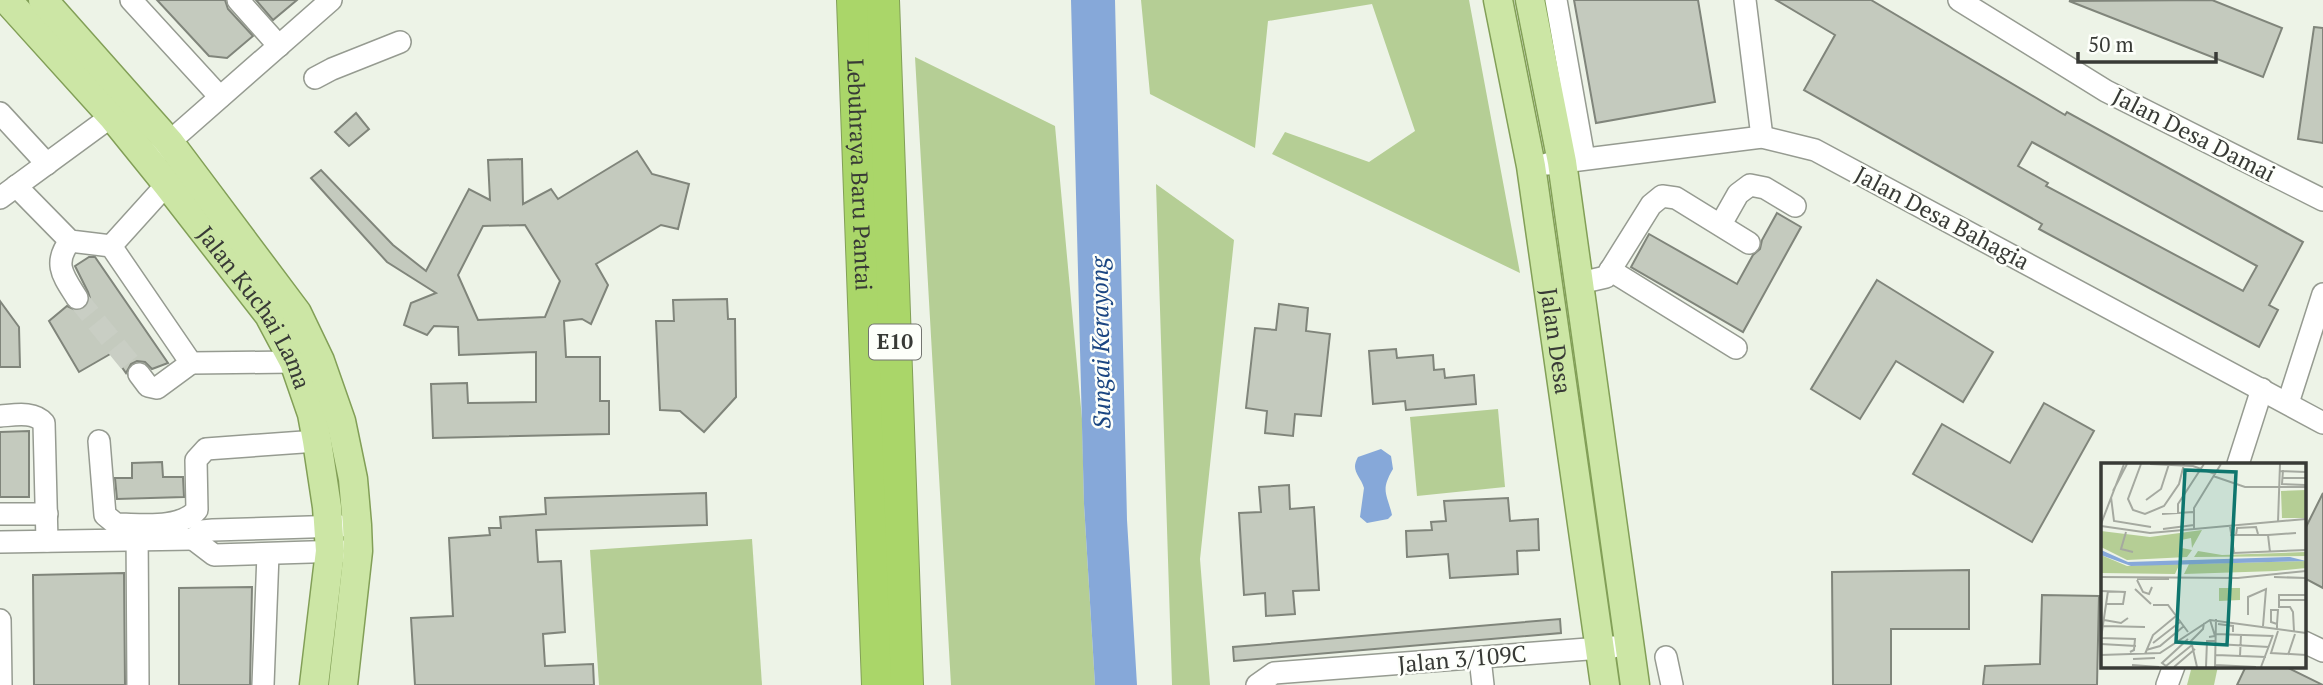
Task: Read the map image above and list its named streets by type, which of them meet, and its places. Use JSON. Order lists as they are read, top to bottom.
{
  "streets": {
    "highway": ["Lebuhraya Baru Pantai", "E10"],
    "main road": ["Jalan Kuchai Lama", "Jalan Desa"],
    "street": ["Jalan Desa Damai", "Jalan Desa Bahagia", "Jalan 3/109C"]
  },
  "crossings": [
    ["Jalan Desa Bahagia", "Jalan Desa"],
    ["Jalan Desa", "Jalan 3/109C"]
  ],
  "water": ["Sungai Kerayong"],
  "scale_bar": "50 m"
}
